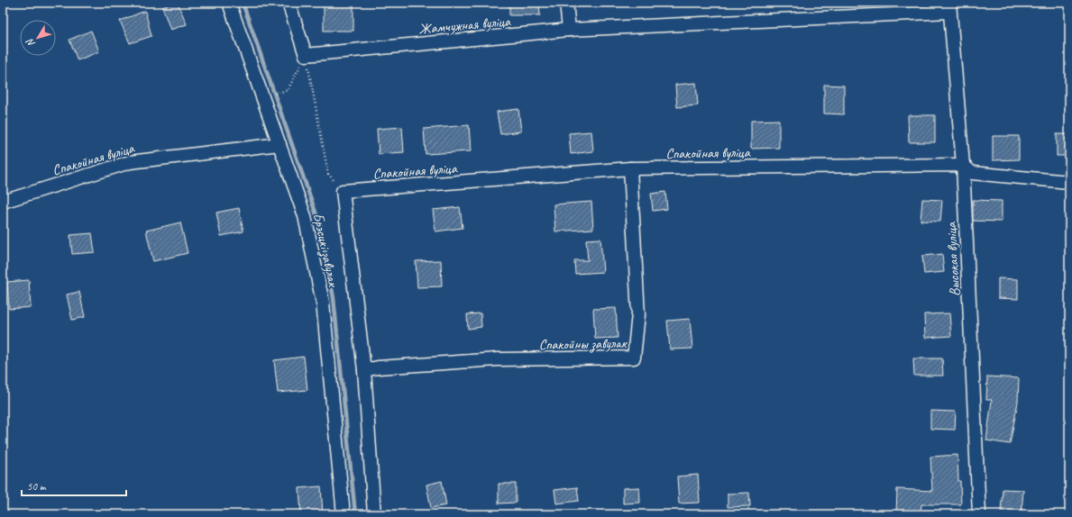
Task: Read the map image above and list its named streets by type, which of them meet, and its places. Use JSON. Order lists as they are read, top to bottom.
{
  "streets": {
    "street": [
      "Жамчужная вуліца",
      "Спакойная вуліца",
      "Брэсцкі завулак",
      "Высокая вуліца",
      "Спакойны завулак"
    ]
  },
  "crossings": [
    ["Жамчужная вуліца", "Высокая вуліца"],
    ["Спакойная вуліца", "Брэсцкі завулак"],
    ["Спакойная вуліца", "Высокая вуліца"],
    ["Спакойная вуліца", "Спакойны завулак"]
  ],
  "scale_bar": "50 m",
  "north": "bottom left"
}
